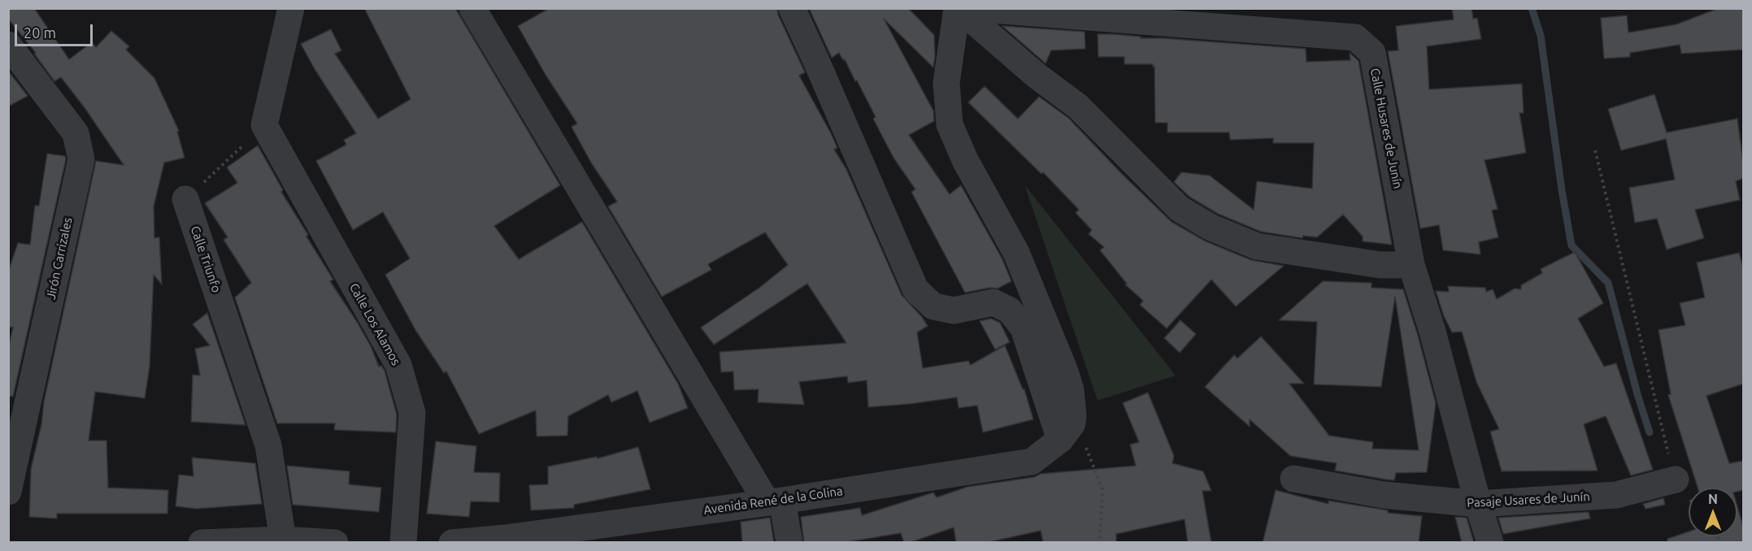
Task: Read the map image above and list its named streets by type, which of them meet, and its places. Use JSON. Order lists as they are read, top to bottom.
{
  "streets": {
    "street": [
      "Calle Husares de Junín",
      "Jirón Carrizales",
      "Calle Triunfo",
      "Calle Los Alamos",
      "Pasaje Usares de Junín",
      "Avenida René de la Colina"
    ]
  },
  "crossings": [
    ["Calle Husares de Junín", "Pasaje Usares de Junín"]
  ],
  "scale_bar": "20 m",
  "north": "top"
}
